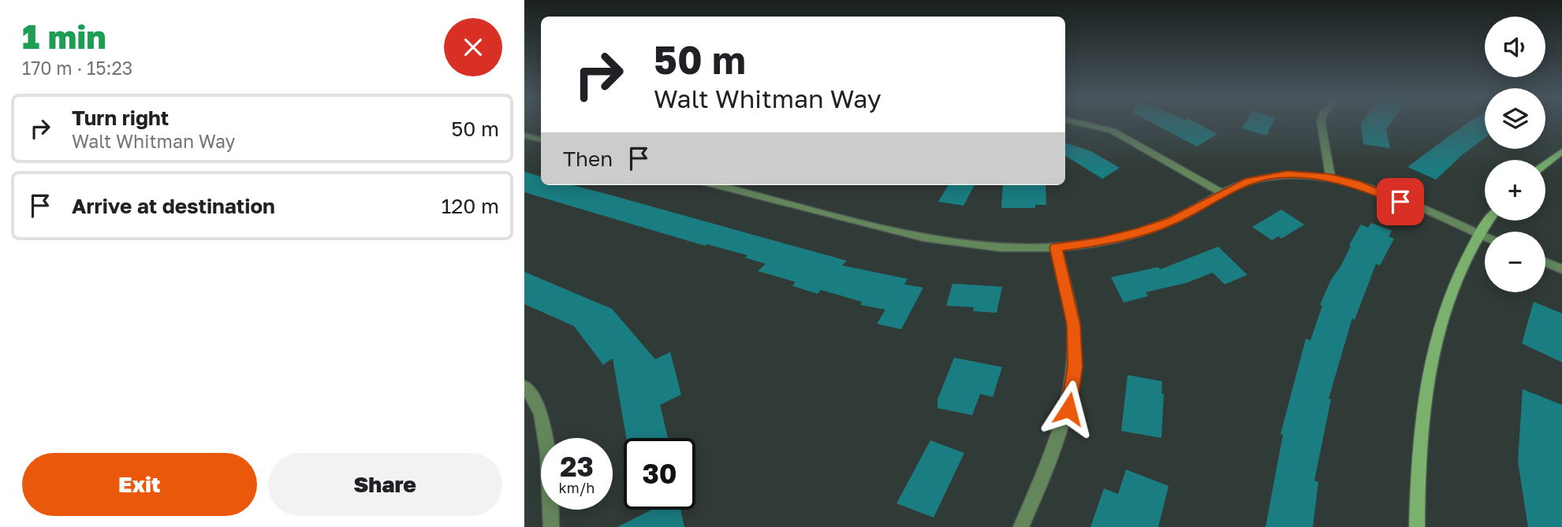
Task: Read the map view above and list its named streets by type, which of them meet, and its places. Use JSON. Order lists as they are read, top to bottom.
{
  "page": {
    "heading": ["1 min", "170 m · 15:23"],
    "map_buttons": ["+", "−"],
    "turn": ["50 m", "Walt Whitman Way"],
    "list": [
      {
        "name": "Turn right",
        "note": "Walt Whitman Way",
        "value": "50 m"
      },
      {
        "name": "Arrive at destination",
        "value": "120 m"
      }
    ],
    "then": "Then",
    "speed": "23 km/h",
    "limit": "30",
    "buttons": ["Exit", "Share"]
  }
}
